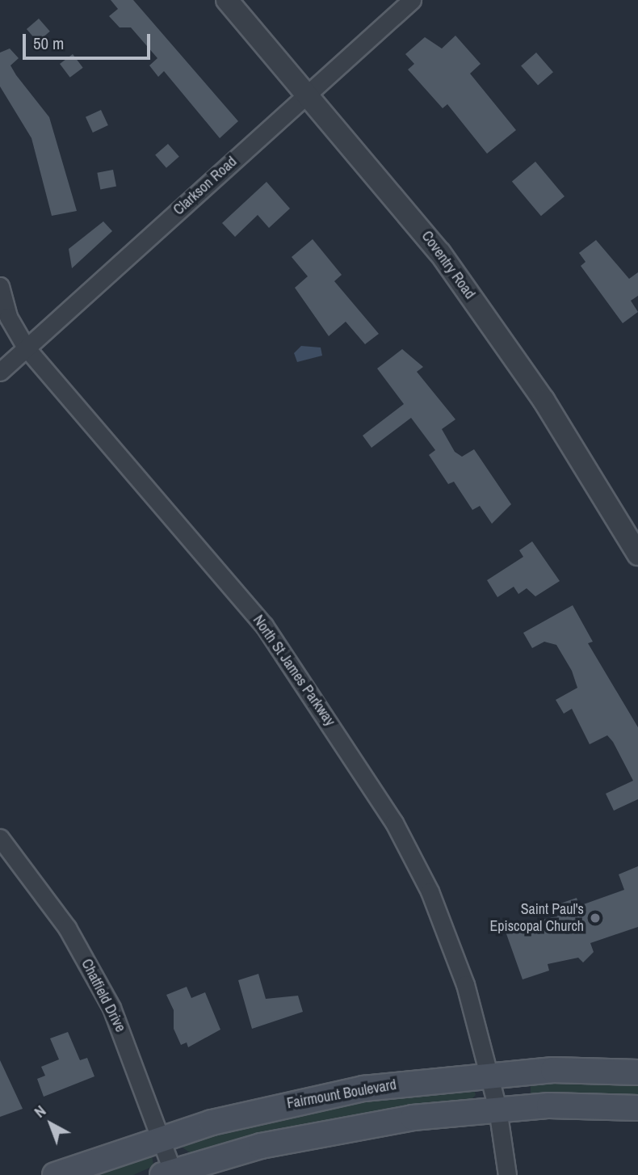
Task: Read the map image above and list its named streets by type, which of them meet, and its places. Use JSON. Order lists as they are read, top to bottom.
{
  "streets": {
    "main road": ["Fairmount Boulevard"],
    "street": [
      "Clarkson Road",
      "Coventry Road",
      "North St James Parkway",
      "Chatfield Drive"
    ]
  },
  "crossings": [
    ["Clarkson Road", "Coventry Road"],
    ["Clarkson Road", "North St James Parkway"],
    ["North St James Parkway", "Fairmount Boulevard"],
    ["Chatfield Drive", "Fairmount Boulevard"]
  ],
  "places": ["Saint Paul's Episcopal Church"],
  "scale_bar": "50 m",
  "north": "top left"
}
